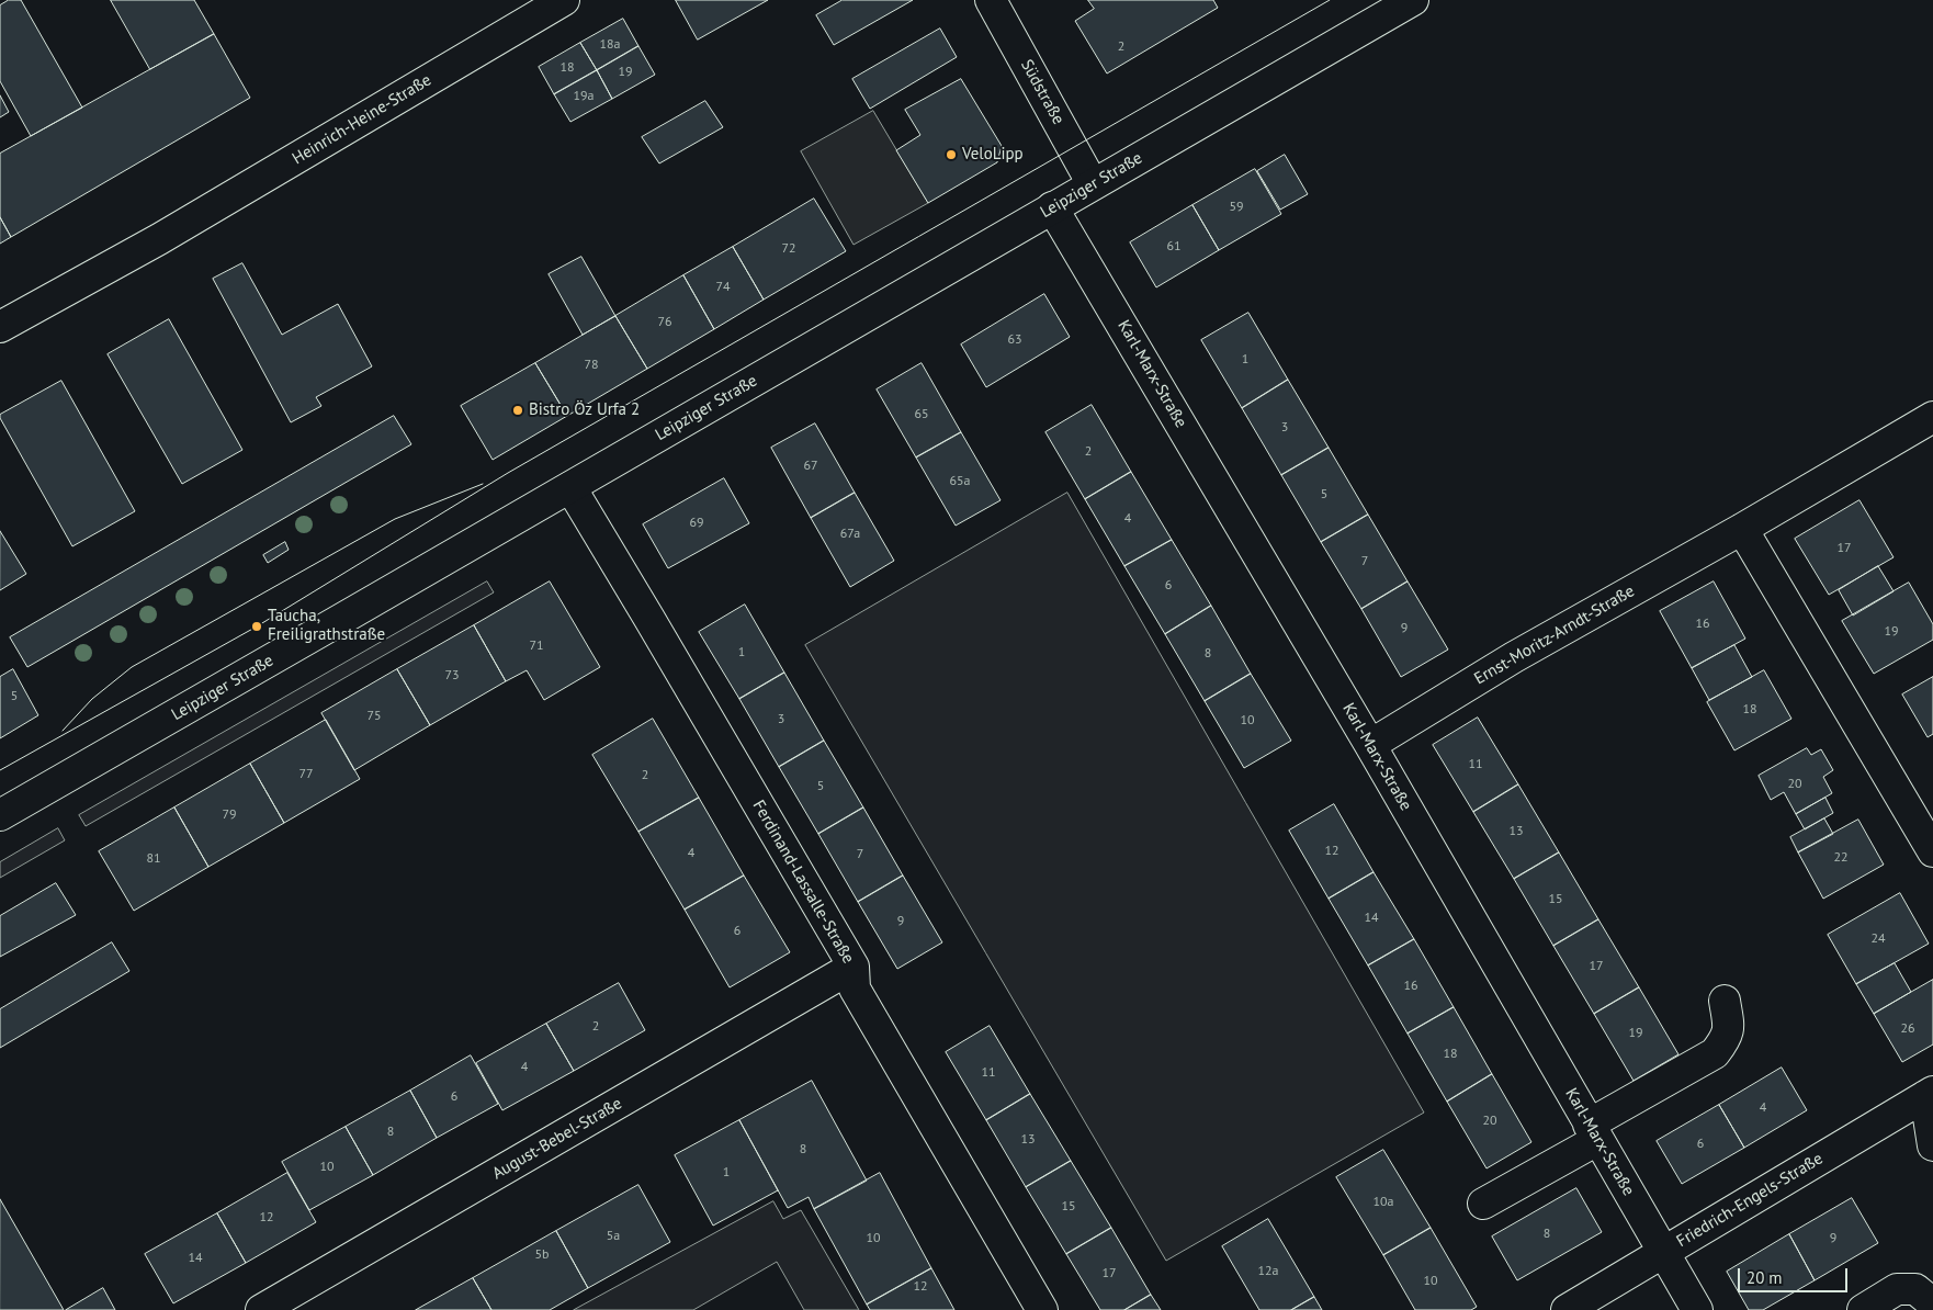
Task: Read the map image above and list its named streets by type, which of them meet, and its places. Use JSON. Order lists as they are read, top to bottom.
{
  "streets": {
    "street": [
      "Südstraße",
      "Heinrich-Heine-Straße",
      "Leipziger Straße",
      "Karl-Marx-Straße",
      "Ernst-Moritz-Arndt-Straße",
      "Ferdinand-Lassalle-Straße",
      "August-Bebel-Straße",
      "Friedrich-Engels-Straße"
    ]
  },
  "crossings": [
    ["Südstraße", "Leipziger Straße"],
    ["Leipziger Straße", "Karl-Marx-Straße"],
    ["Leipziger Straße", "Ferdinand-Lassalle-Straße"],
    ["Karl-Marx-Straße", "Ernst-Moritz-Arndt-Straße"],
    ["Karl-Marx-Straße", "Friedrich-Engels-Straße"],
    ["Ferdinand-Lassalle-Straße", "August-Bebel-Straße"]
  ],
  "places": ["VeloLipp", "Bistro Öz Urfa 2", "Taucha, Freiligrathstraße"],
  "house_numbers": [
    "18a",
    "2",
    "18",
    "19",
    "19a",
    "59",
    "61",
    "72",
    "74",
    "76",
    "63",
    "1",
    "78",
    "65",
    "3",
    "2",
    "67",
    "65a",
    "5",
    "4",
    "69",
    "67a",
    "17",
    "7",
    "6",
    "16",
    "9",
    "19",
    "71",
    "1",
    "8",
    "73",
    "5",
    "18",
    "75",
    "3",
    "10",
    "11",
    "77",
    "2",
    "20",
    "5",
    "79",
    "13",
    "12",
    "4",
    "7",
    "22",
    "81",
    "15",
    "14",
    "9",
    "6",
    "24",
    "17",
    "16",
    "2",
    "26",
    "19",
    "18",
    "4",
    "11",
    "6",
    "4",
    "20",
    "8",
    "13",
    "6",
    "8",
    "10",
    "1",
    "10a",
    "15",
    "12",
    "8",
    "5a",
    "10",
    "9",
    "5b",
    "14",
    "12a",
    "17",
    "10",
    "12"
  ],
  "scale_bar": "20 m"
}
